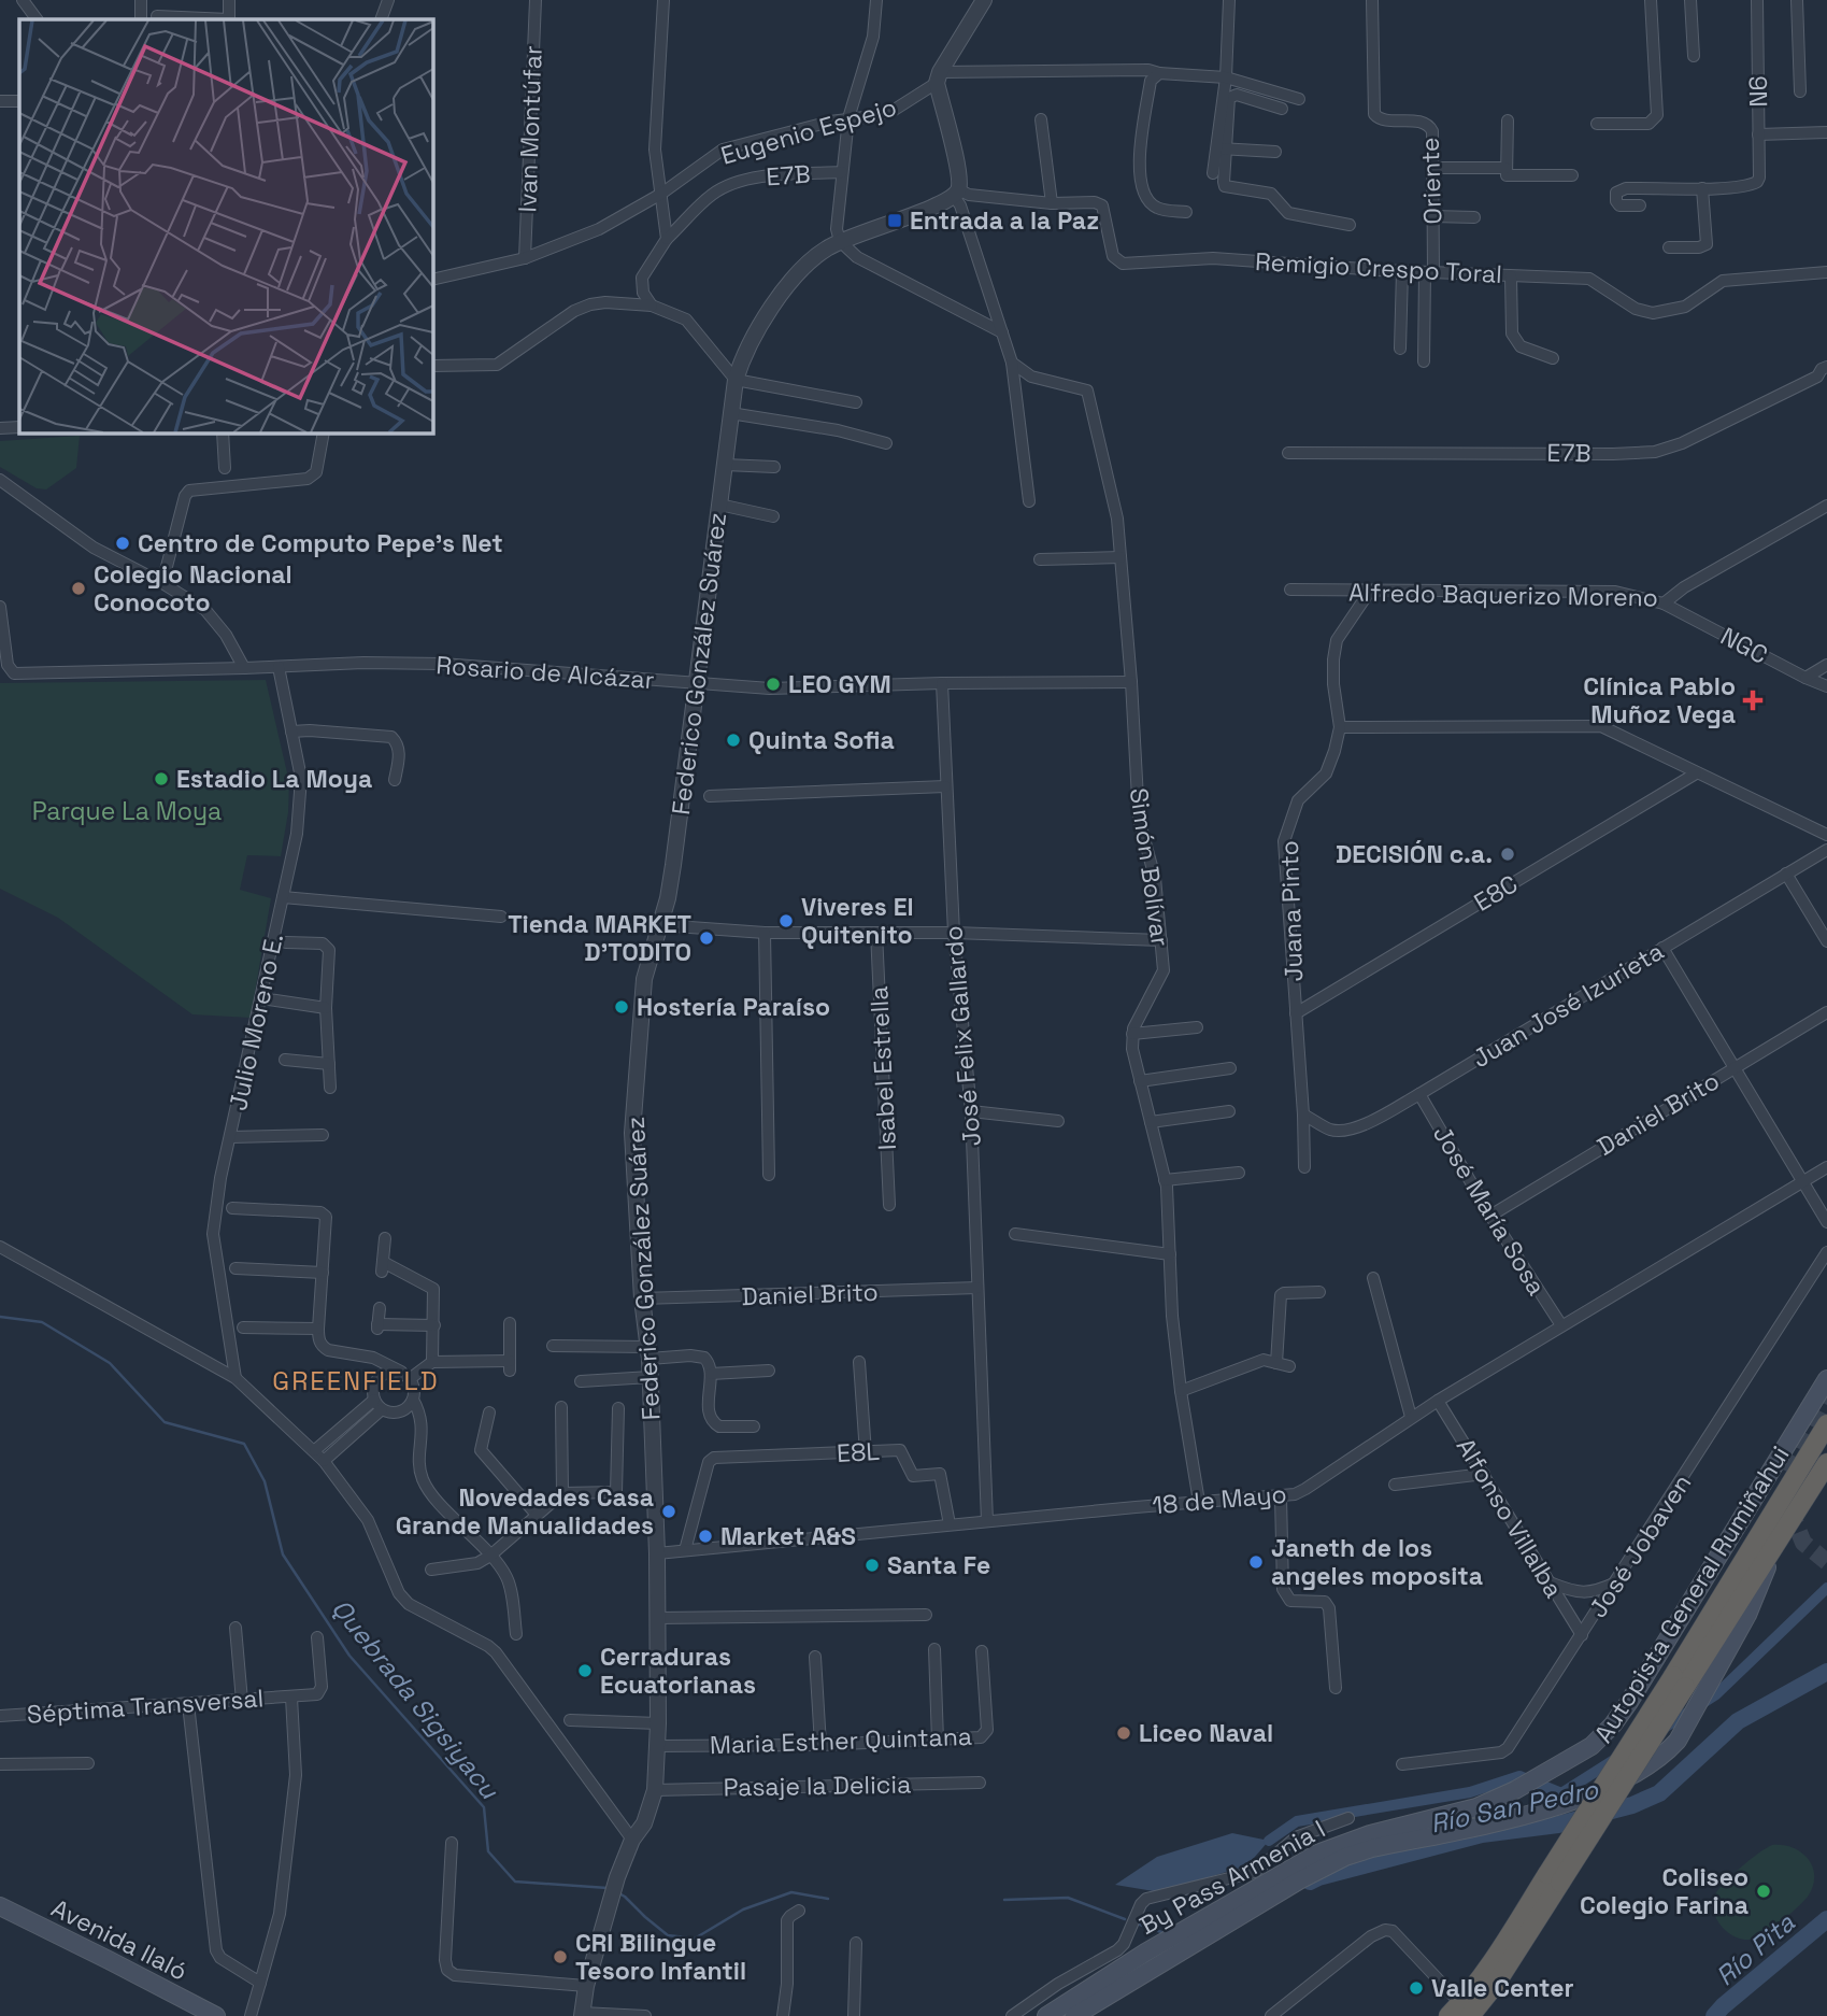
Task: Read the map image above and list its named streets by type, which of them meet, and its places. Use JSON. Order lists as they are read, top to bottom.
{
  "streets": {
    "highway": ["Autopista General Rumiñahui"],
    "main road": ["By Pass Armenia I", "Avenida Ilaló"],
    "street": [
      "N6",
      "Ivan Montúfar",
      "Eugenio Espejo",
      "E7B",
      "Oriente",
      "Remigio Crespo Toral",
      "Alfredo Baquerizo Moreno",
      "NGC",
      "Federico González Suárez",
      "Rosario de Alcázar",
      "Simón Bolívar",
      "E8C",
      "Juana Pinto",
      "Juan José Izurieta",
      "Julio Moreno E.",
      "José Felix Gallardo",
      "Isabel Estrella",
      "Daniel Brito",
      "José María Sosa",
      "E8L",
      "18 de Mayo",
      "Alfonso Villalba",
      "José Jobaven",
      "Séptima Transversal",
      "Maria Esther Quintana",
      "Pasaje la Delicia"
    ]
  },
  "crossings": [
    ["Ivan Montúfar", "Eugenio Espejo"],
    ["Oriente", "Remigio Crespo Toral"],
    ["Alfredo Baquerizo Moreno", "NGC"],
    ["Alfredo Baquerizo Moreno", "Juana Pinto"],
    ["Federico González Suárez", "Rosario de Alcázar"],
    ["Federico González Suárez", "Daniel Brito"],
    ["Federico González Suárez", "18 de Mayo"],
    ["Federico González Suárez", "Maria Esther Quintana"],
    ["Federico González Suárez", "Pasaje la Delicia"],
    ["Rosario de Alcázar", "Simón Bolívar"],
    ["Rosario de Alcázar", "Julio Moreno E."],
    ["Rosario de Alcázar", "José Felix Gallardo"],
    ["Simón Bolívar", "18 de Mayo"],
    ["E8C", "Juana Pinto"],
    ["Juana Pinto", "Juan José Izurieta"],
    ["Juan José Izurieta", "José María Sosa"],
    ["José Felix Gallardo", "Daniel Brito"],
    ["José Felix Gallardo", "18 de Mayo"],
    ["Daniel Brito", "José María Sosa"],
    ["José María Sosa", "18 de Mayo"],
    ["E8L", "18 de Mayo"],
    ["18 de Mayo", "Alfonso Villalba"],
    ["Alfonso Villalba", "José Jobaven"],
    ["Autopista General Rumiñahui", "By Pass Armenia I"]
  ],
  "districts": ["GREENFIELD"],
  "water": ["Quebrada Sigsiyacu", "Río San Pedro", "Río Pita"],
  "parks": ["Parque La Moya"],
  "places": {
    "transit": ["Entrada a la Paz"],
    "other": [
      "Centro de Computo Pepe's Net",
      "Colegio Nacional Conocoto",
      "LEO GYM",
      "Quinta Sofia",
      "Estadio La Moya",
      "DECISIÓN c.a.",
      "Viveres El Quitenito",
      "Tienda MARKET D'TODITO",
      "Hostería Paraíso",
      "Novedades Casa Grande Manualidades",
      "Market A&S",
      "Janeth de los angeles moposita",
      "Santa Fe",
      "Cerraduras Ecuatorianas",
      "Liceo Naval",
      "Coliseo Colegio Farina",
      "CRI Bilingue Tesoro Infantil",
      "Valle Center"
    ],
    "health": ["Clínica Pablo Muñoz Vega"]
  }
}
